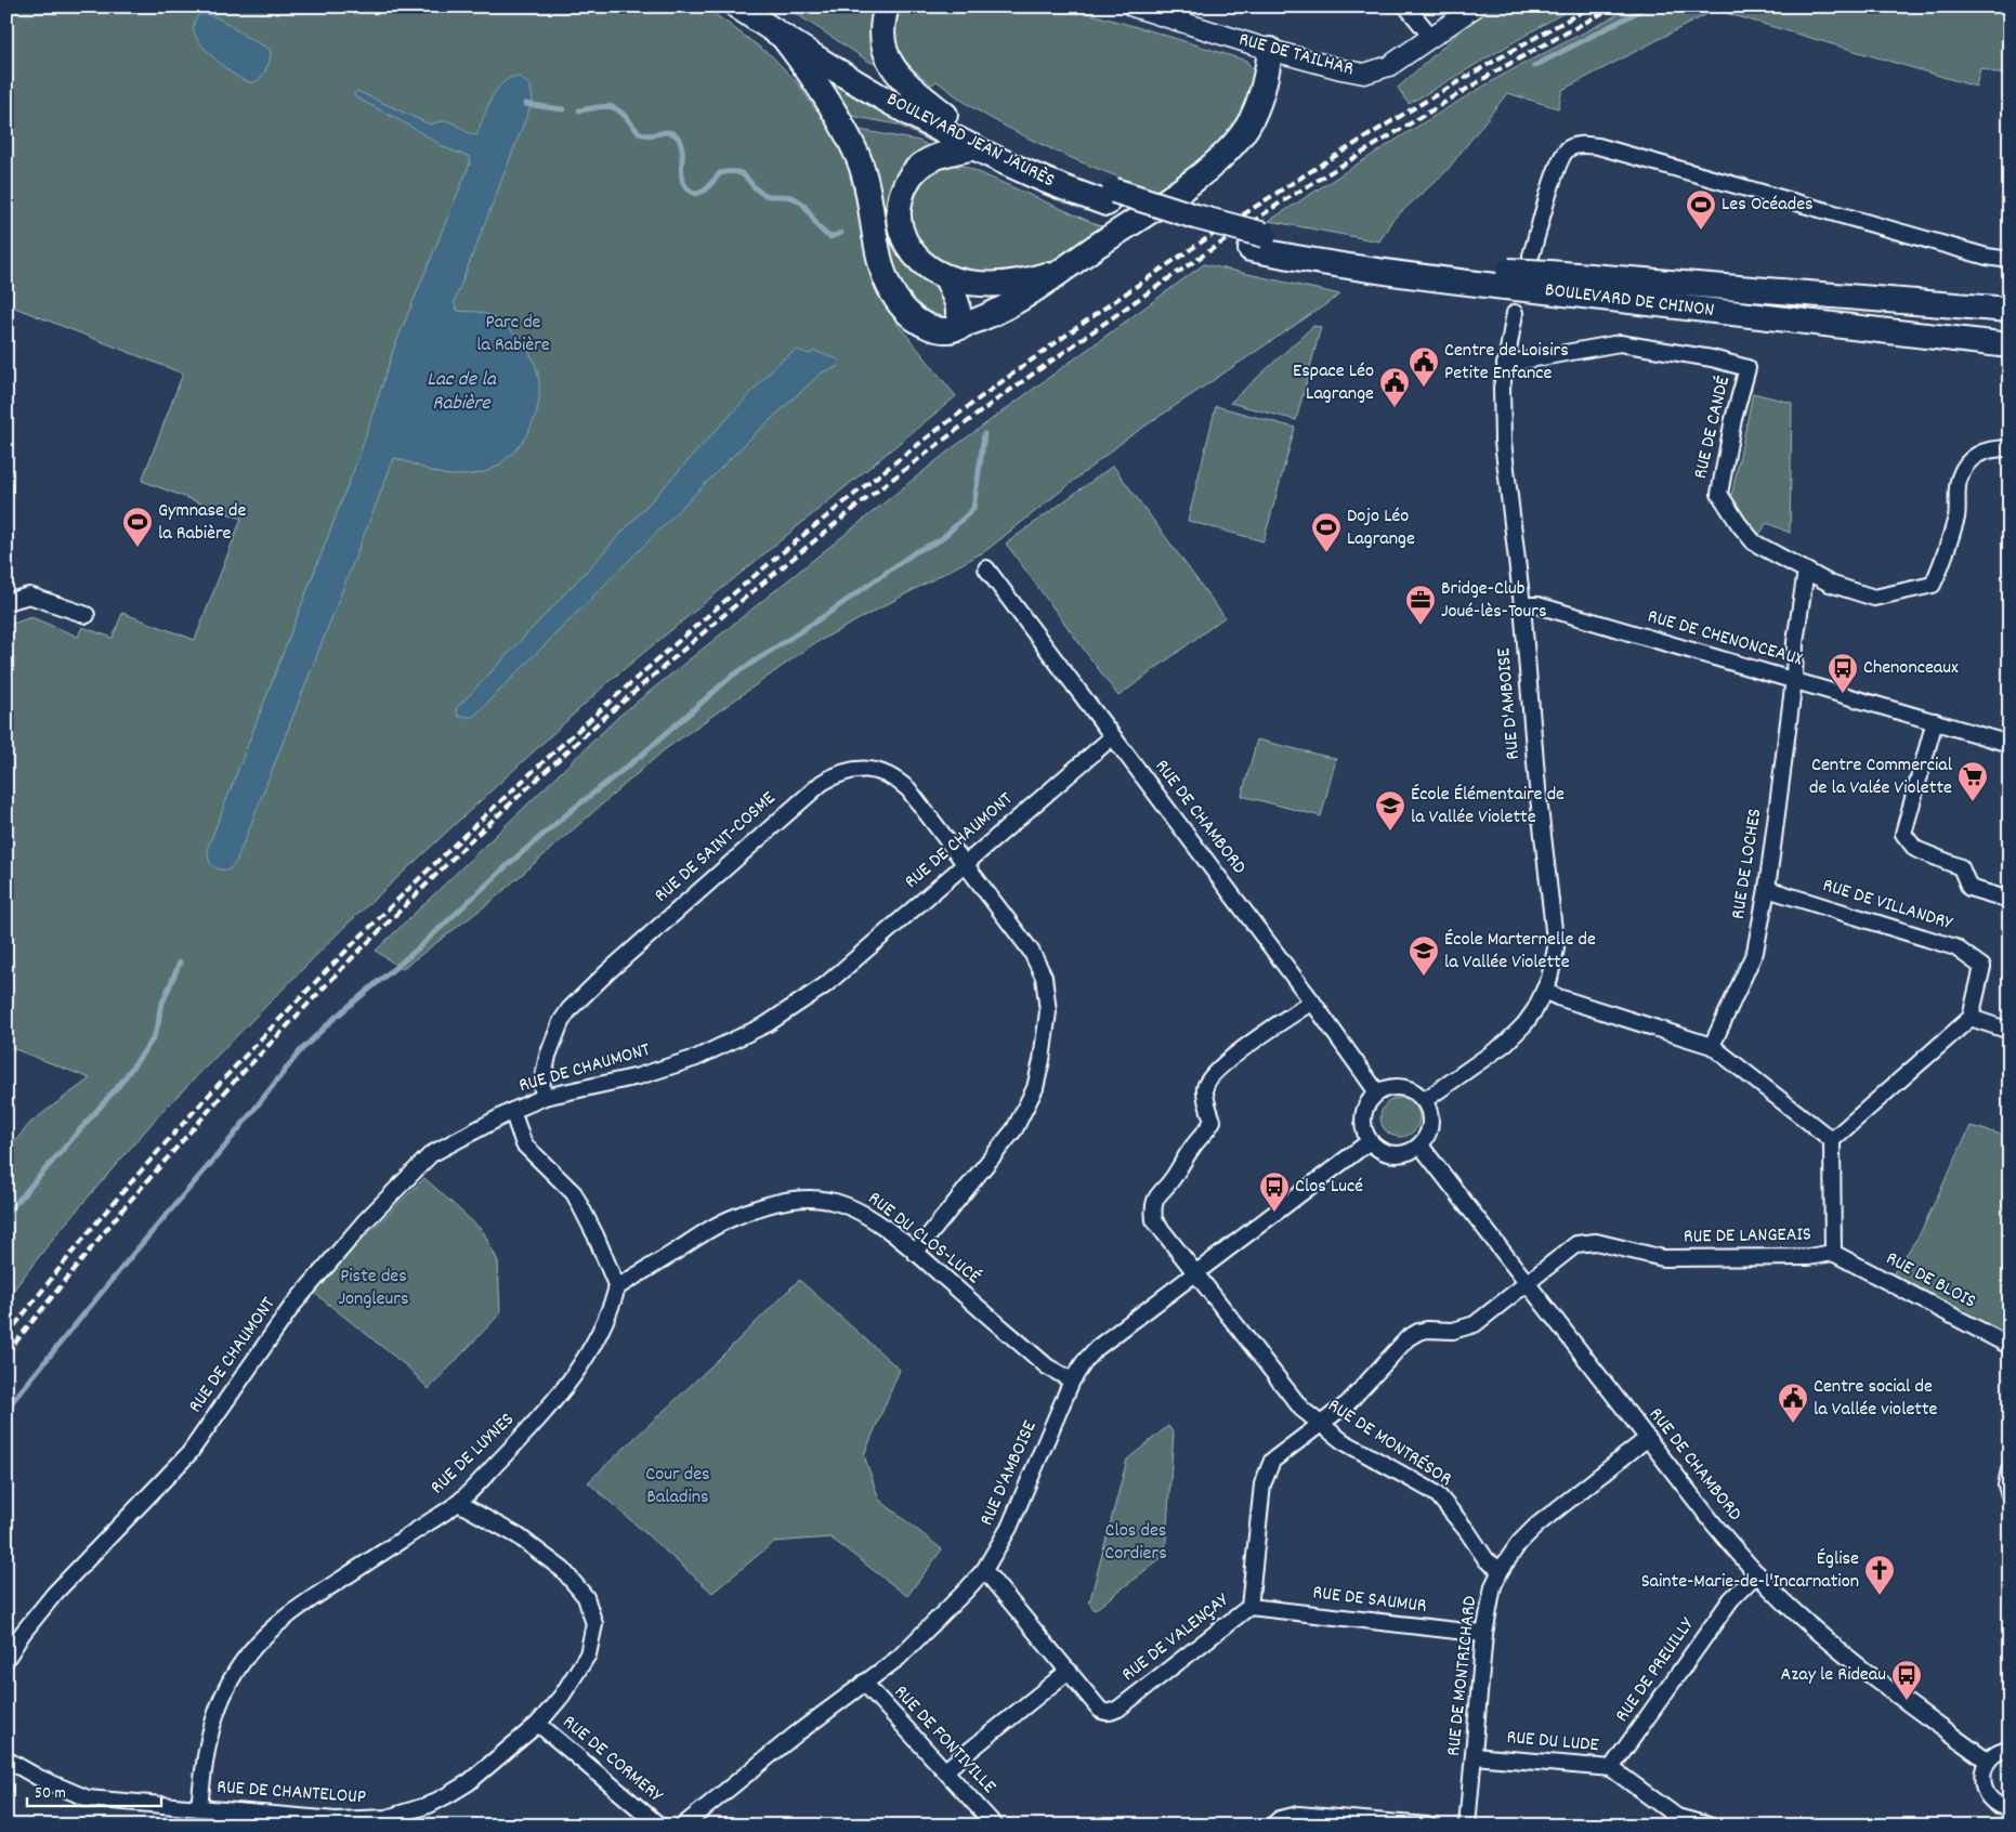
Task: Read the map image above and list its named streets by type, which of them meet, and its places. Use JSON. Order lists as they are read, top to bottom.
{
  "streets": {
    "main road": ["BOULEVARD JEAN JAURÈS", "BOULEVARD DE CHINON"],
    "street": [
      "RUE DE TAILHAR",
      "RUE DE CANDÉ",
      "RUE DE CHENONCEAUX",
      "RUE D'AMBOISE",
      "RUE DE CHAMBORD",
      "RUE DE CHAUMONT",
      "RUE DE SAINT-COSME",
      "RUE DE LOCHES",
      "RUE DE VILLANDRY",
      "RUE DE LANGEAIS",
      "RUE DU CLOS-LUCÉ",
      "RUE DE BLOIS",
      "RUE DE MONTRÉSOR",
      "RUE DE LUYNES",
      "RUE DE SAUMUR",
      "RUE DE VALENÇAY",
      "RUE DE PREUILLY",
      "RUE DE MONTRICHARD",
      "RUE DE FONTIVILLE",
      "RUE DU LUDE",
      "RUE DE CORMERY",
      "RUE DE CHANTELOUP"
    ]
  },
  "crossings": [
    ["BOULEVARD JEAN JAURÈS", "BOULEVARD DE CHINON"],
    ["RUE DE CANDÉ", "RUE D'AMBOISE"],
    ["RUE DE CANDÉ", "RUE DE LOCHES"],
    ["RUE DE CHENONCEAUX", "RUE D'AMBOISE"],
    ["RUE DE CHENONCEAUX", "RUE DE LOCHES"],
    ["RUE D'AMBOISE", "RUE DE CHAMBORD"],
    ["RUE D'AMBOISE", "RUE DU CLOS-LUCÉ"],
    ["RUE D'AMBOISE", "RUE DE MONTRÉSOR"],
    ["RUE D'AMBOISE", "RUE DE VALENÇAY"],
    ["RUE D'AMBOISE", "RUE DE FONTIVILLE"],
    ["RUE DE CHAMBORD", "RUE DE CHAUMONT"],
    ["RUE DE CHAMBORD", "RUE DE LANGEAIS"],
    ["RUE DE CHAMBORD", "RUE DE MONTRÉSOR"],
    ["RUE DE CHAMBORD", "RUE DE PREUILLY"],
    ["RUE DE CHAMBORD", "RUE DE MONTRICHARD"],
    ["RUE DE CHAUMONT", "RUE DE SAINT-COSME"],
    ["RUE DE SAINT-COSME", "RUE DU CLOS-LUCÉ"],
    ["RUE DE LOCHES", "RUE DE VILLANDRY"],
    ["RUE DE LANGEAIS", "RUE DE BLOIS"],
    ["RUE DE LANGEAIS", "RUE DE MONTRÉSOR"],
    ["RUE DE LANGEAIS", "RUE DE VALENÇAY"],
    ["RUE DU CLOS-LUCÉ", "RUE DE LUYNES"],
    ["RUE DE MONTRÉSOR", "RUE DE VALENÇAY"],
    ["RUE DE MONTRÉSOR", "RUE DE MONTRICHARD"],
    ["RUE DE LUYNES", "RUE DE CHANTELOUP"],
    ["RUE DE SAUMUR", "RUE DE VALENÇAY"],
    ["RUE DE SAUMUR", "RUE DE MONTRICHARD"],
    ["RUE DE PREUILLY", "RUE DU LUDE"],
    ["RUE DE MONTRICHARD", "RUE DU LUDE"],
    ["RUE DE CORMERY", "RUE DE CHANTELOUP"]
  ],
  "water": ["Lac de la Rabière"],
  "parks": [
    "Parc de la Rabière",
    "Piste des Jongleurs",
    "Cour des Baladins",
    "Clos des Cordiers"
  ],
  "places": {
    "sports": ["Les Océades", "Gymnase de la Rabière", "Dojo Léo Lagrange"],
    "public building": ["Centre de Loisirs Petite Enfance", "Espace Léo Lagrange", "Centre social de la Vallée violette"],
    "office": ["Bridge-Club Joué-lès-Tours"],
    "bus stop": ["Chenonceaux", "Clos Lucé", "Azay le Rideau"],
    "supermarket": ["Centre Commercial de la Valée Violette"],
    "school or university": ["École Élémentaire de la Vallée Violette", "École Marternelle de la Vallée Violette"],
    "church": ["Église Sainte-Marie-de-l'Incarnation"]
  },
  "scale_bar": "50 m"
}
